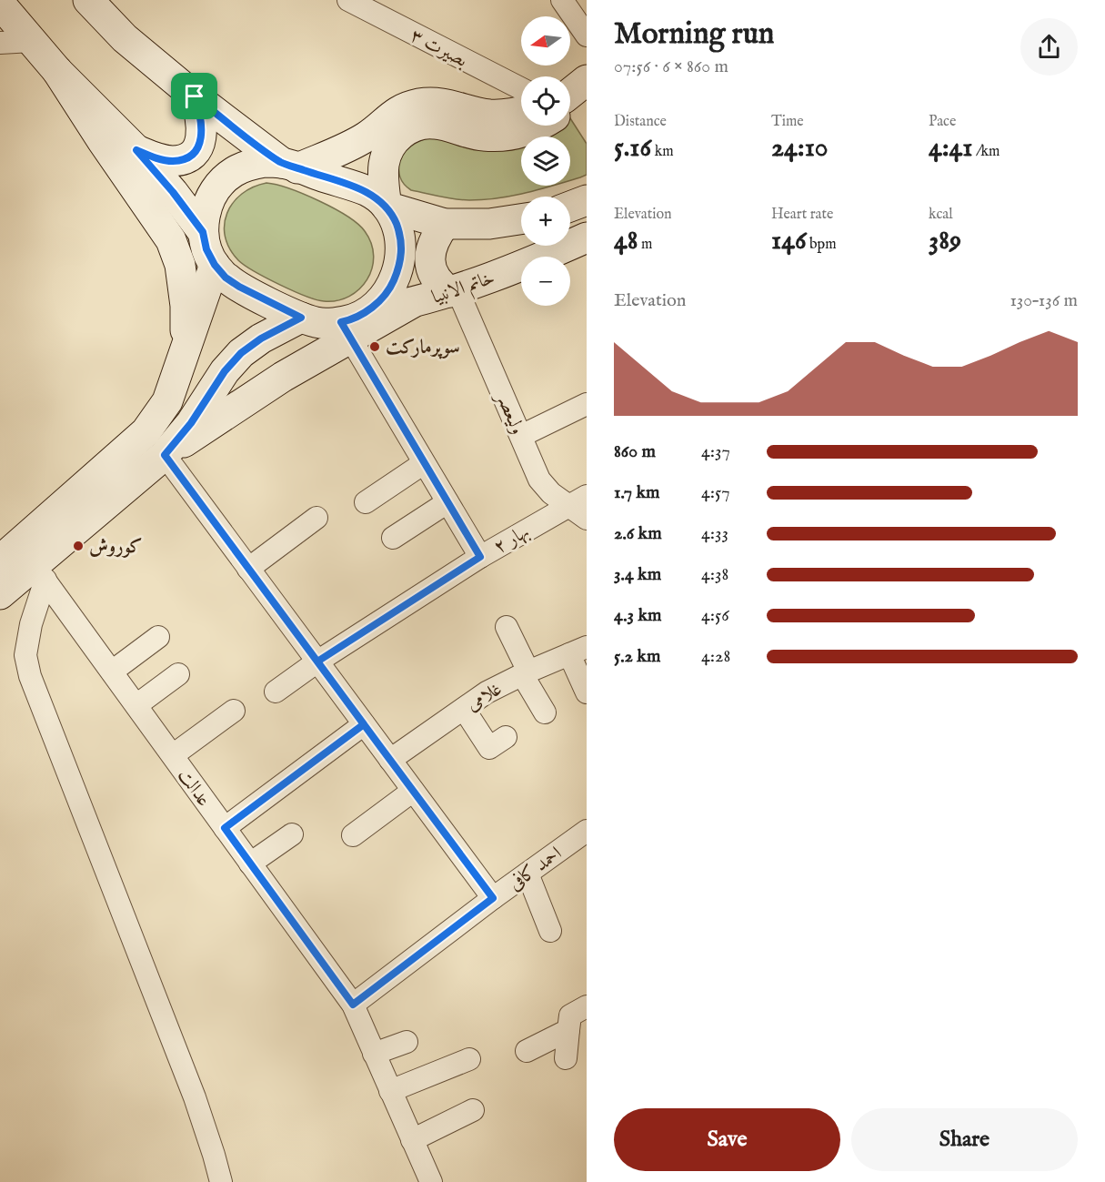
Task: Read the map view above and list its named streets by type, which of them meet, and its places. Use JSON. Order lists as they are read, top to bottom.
{
  "streets": {
    "main road": ["خاتم الانبیا"],
    "street": [
      "بصیرت ۳",
      "ولیعصر",
      "بهار ۲",
      "غلامی",
      "عدالت",
      "احمد کافی"
    ]
  },
  "crossings": [
    ["خاتم الانبیا", "ولیعصر"],
    ["ولیعصر", "بهار ۲"],
    ["عدالت", "احمد کافی"]
  ],
  "places": ["سوپرمارکت", "کوروش"],
  "north": "left",
  "page": {
    "heading": ["Morning run", "07:56 · 6 × 860 m"],
    "map_buttons": ["+", "−"],
    "stats": [
      ["Distance", "5.16 km"],
      ["Time", "24:10"],
      ["Pace", "4:41 /km"],
      ["Elevation", "48 m"],
      ["Heart rate", "146 bpm"],
      ["kcal", "389"]
    ],
    "chart": ["Elevation", "130–136 m"],
    "list": [
      {
        "name": "860 m",
        "note": "4:37"
      },
      {
        "name": "1.7 km",
        "note": "4:57"
      },
      {
        "name": "2.6 km",
        "note": "4:33"
      },
      {
        "name": "3.4 km",
        "note": "4:38"
      },
      {
        "name": "4.3 km",
        "note": "4:56"
      },
      {
        "name": "5.2 km",
        "note": "4:28"
      }
    ],
    "buttons": ["Save", "Share"]
  }
}
